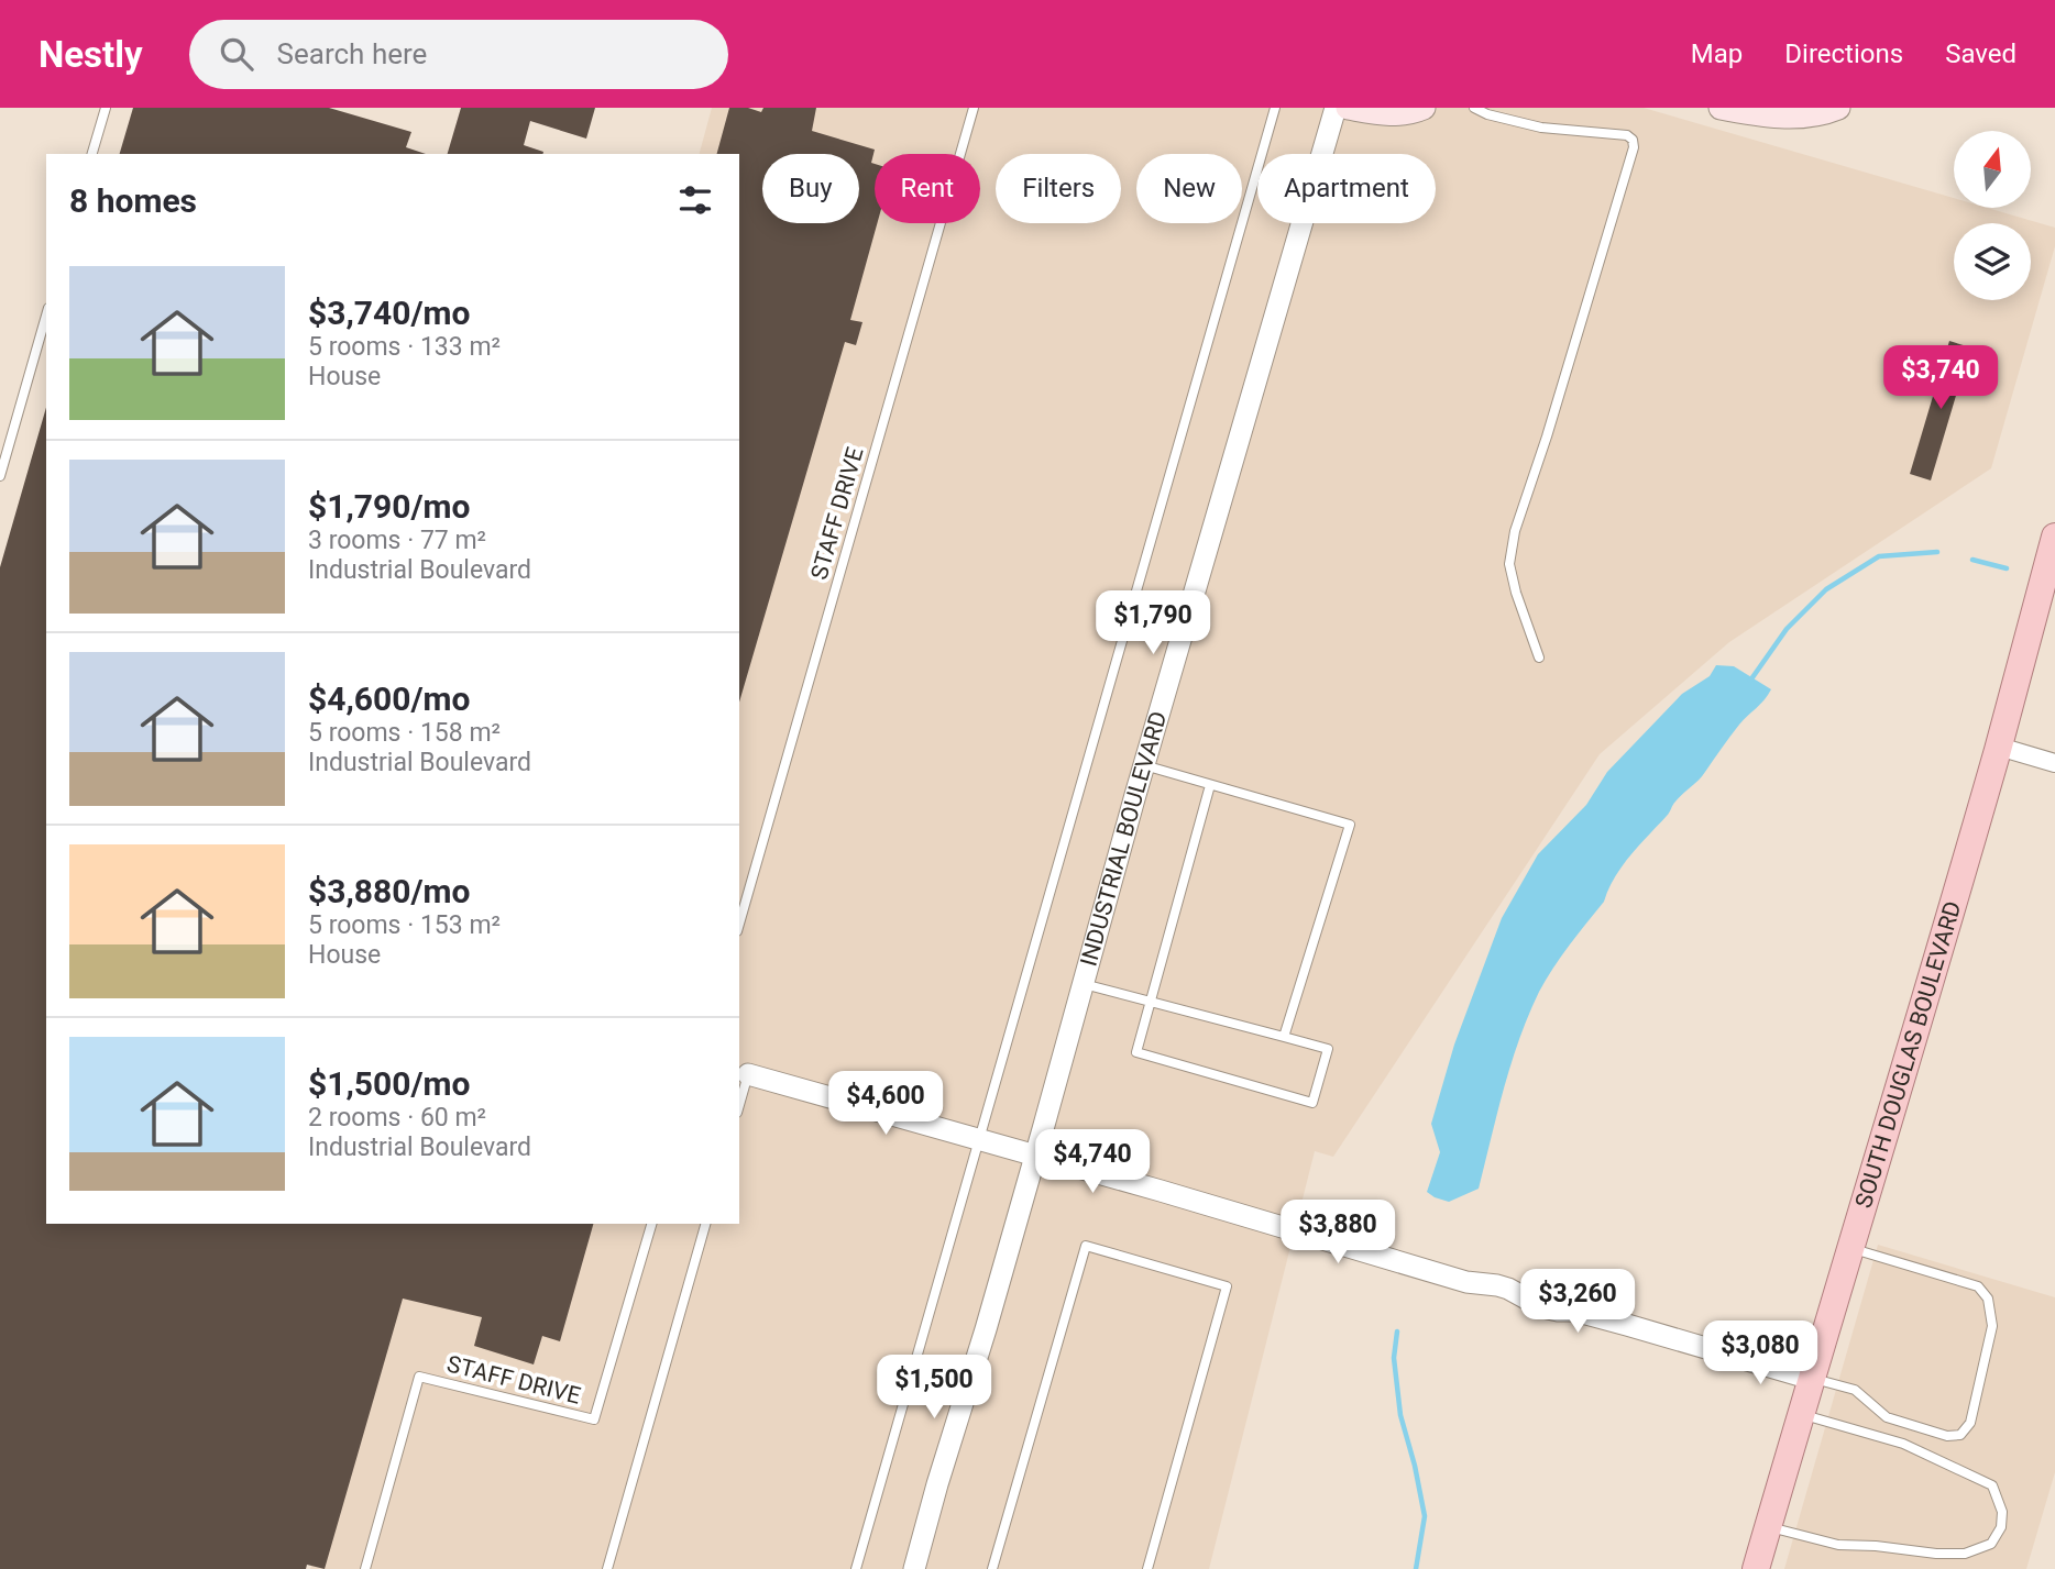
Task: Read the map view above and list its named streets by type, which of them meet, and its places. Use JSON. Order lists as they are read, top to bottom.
{
  "streets": {
    "main road": ["SOUTH DOUGLAS BOULEVARD"],
    "street": ["INDUSTRIAL BOULEVARD"],
    "lane": ["STAFF DRIVE"]
  },
  "north": "top",
  "page": {
    "header": "Nestly",
    "search": "Search here",
    "nav": ["Map", "Directions", "Saved"],
    "chip": [
      "Buy",
      "Rent",
      "Filters",
      "New",
      "Apartment"
    ],
    "heading": "8 homes",
    "list": [
      {
        "name": "$3,740/mo",
        "note": "5 rooms · 133 m² · House"
      },
      {
        "name": "$1,790/mo",
        "note": "3 rooms · 77 m² · Industrial Boulevard"
      },
      {
        "name": "$4,600/mo",
        "note": "5 rooms · 158 m² · Industrial Boulevard"
      },
      {
        "name": "$3,880/mo",
        "note": "5 rooms · 153 m² · House"
      },
      {
        "name": "$1,500/mo",
        "note": "2 rooms · 60 m² · Industrial Boulevard"
      }
    ],
    "price": [
      "$3,740",
      "$1,790",
      "$4,600",
      "$4,740",
      "$3,880",
      "$3,260",
      "$3,080",
      "$1,500"
    ]
  }
}
